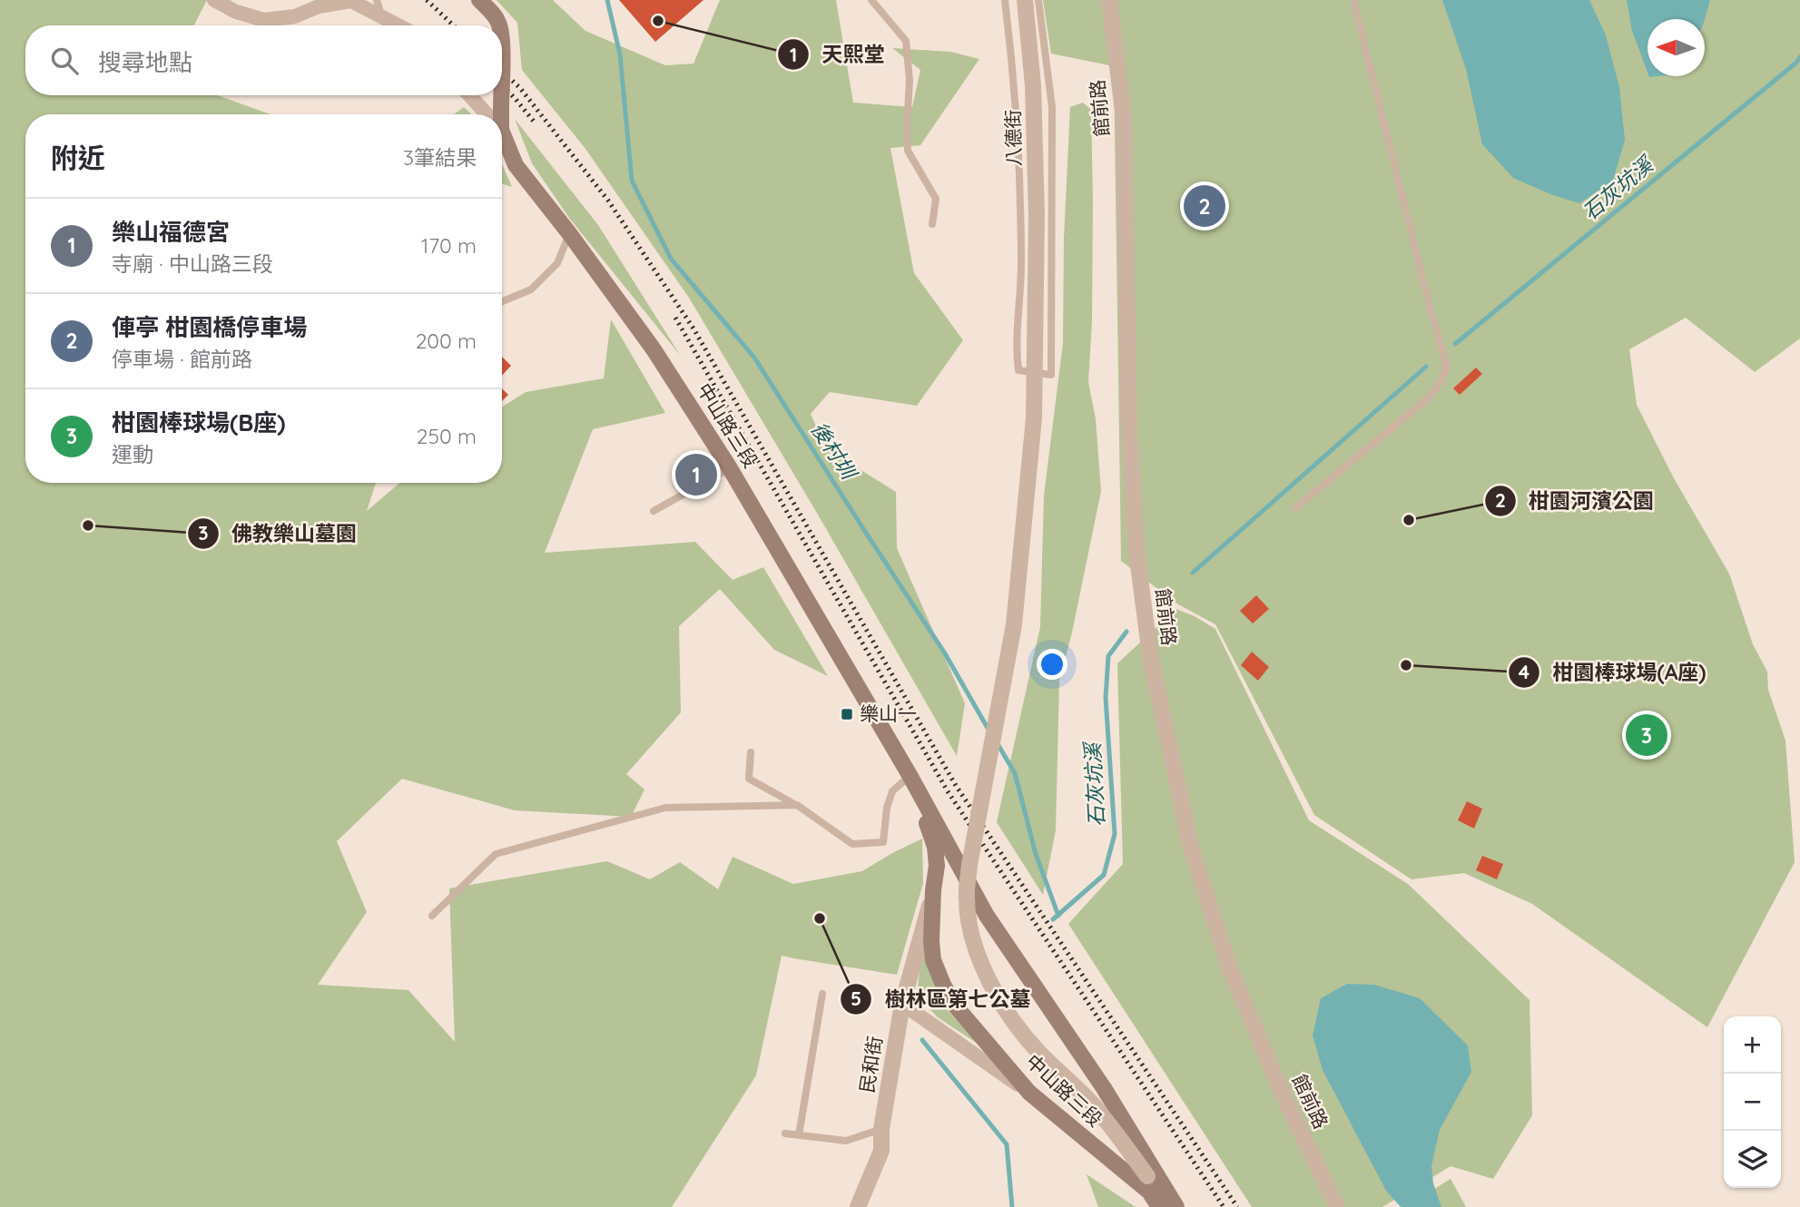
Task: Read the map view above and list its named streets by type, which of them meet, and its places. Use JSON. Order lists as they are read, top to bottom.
{
  "streets": {
    "main road": ["中山路三段"],
    "street": ["館前路", "八德街", "民和街"]
  },
  "crossings": [
    ["八德街", "中山路三段"],
    ["中山路三段", "民和街"]
  ],
  "water": ["石灰坑溪", "後村圳"],
  "places": {
    "other": [
      "天熙堂",
      "柑園河濱公園",
      "佛教樂山墓園",
      "柑園棒球場(A座)",
      "樹林區第七公墓"
    ],
    "transit": ["樂山一"]
  },
  "north": "left",
  "page": {
    "search": "搜尋地點",
    "heading": ["附近", "3筆結果"],
    "pins": ["2", "1", "3"],
    "list": [
      {
        "mark": "1",
        "name": "樂山福德宮",
        "note": "寺廟 · 中山路三段",
        "value": "170 m"
      },
      {
        "mark": "2",
        "name": "俥亭 柑園橋停車場",
        "note": "停車場 · 館前路",
        "value": "200 m"
      },
      {
        "mark": "3",
        "name": "柑園棒球場(B座)",
        "note": "運動",
        "value": "250 m"
      }
    ],
    "map_buttons": ["+", "−"]
  }
}
